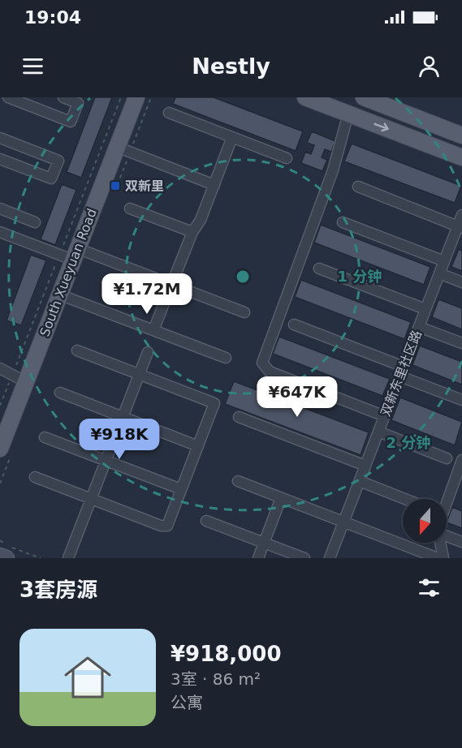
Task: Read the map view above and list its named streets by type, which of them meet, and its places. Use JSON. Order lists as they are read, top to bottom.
{
  "streets": {
    "main road": ["South Xueyuan Road"],
    "street": ["双新东里社区路"]
  },
  "places": {
    "transit": ["双新里"]
  },
  "north": "bottom",
  "page": {
    "status": "19:04",
    "header": "Nestly",
    "price": ["¥1.72M", "¥647K", "¥918K"],
    "heading": "3套房源",
    "list": [
      {
        "name": "¥918,000",
        "note": "3室 · 86 m² · 公寓"
      }
    ]
  },
  "rings": ["1 分钟", "2 分钟"]
}
